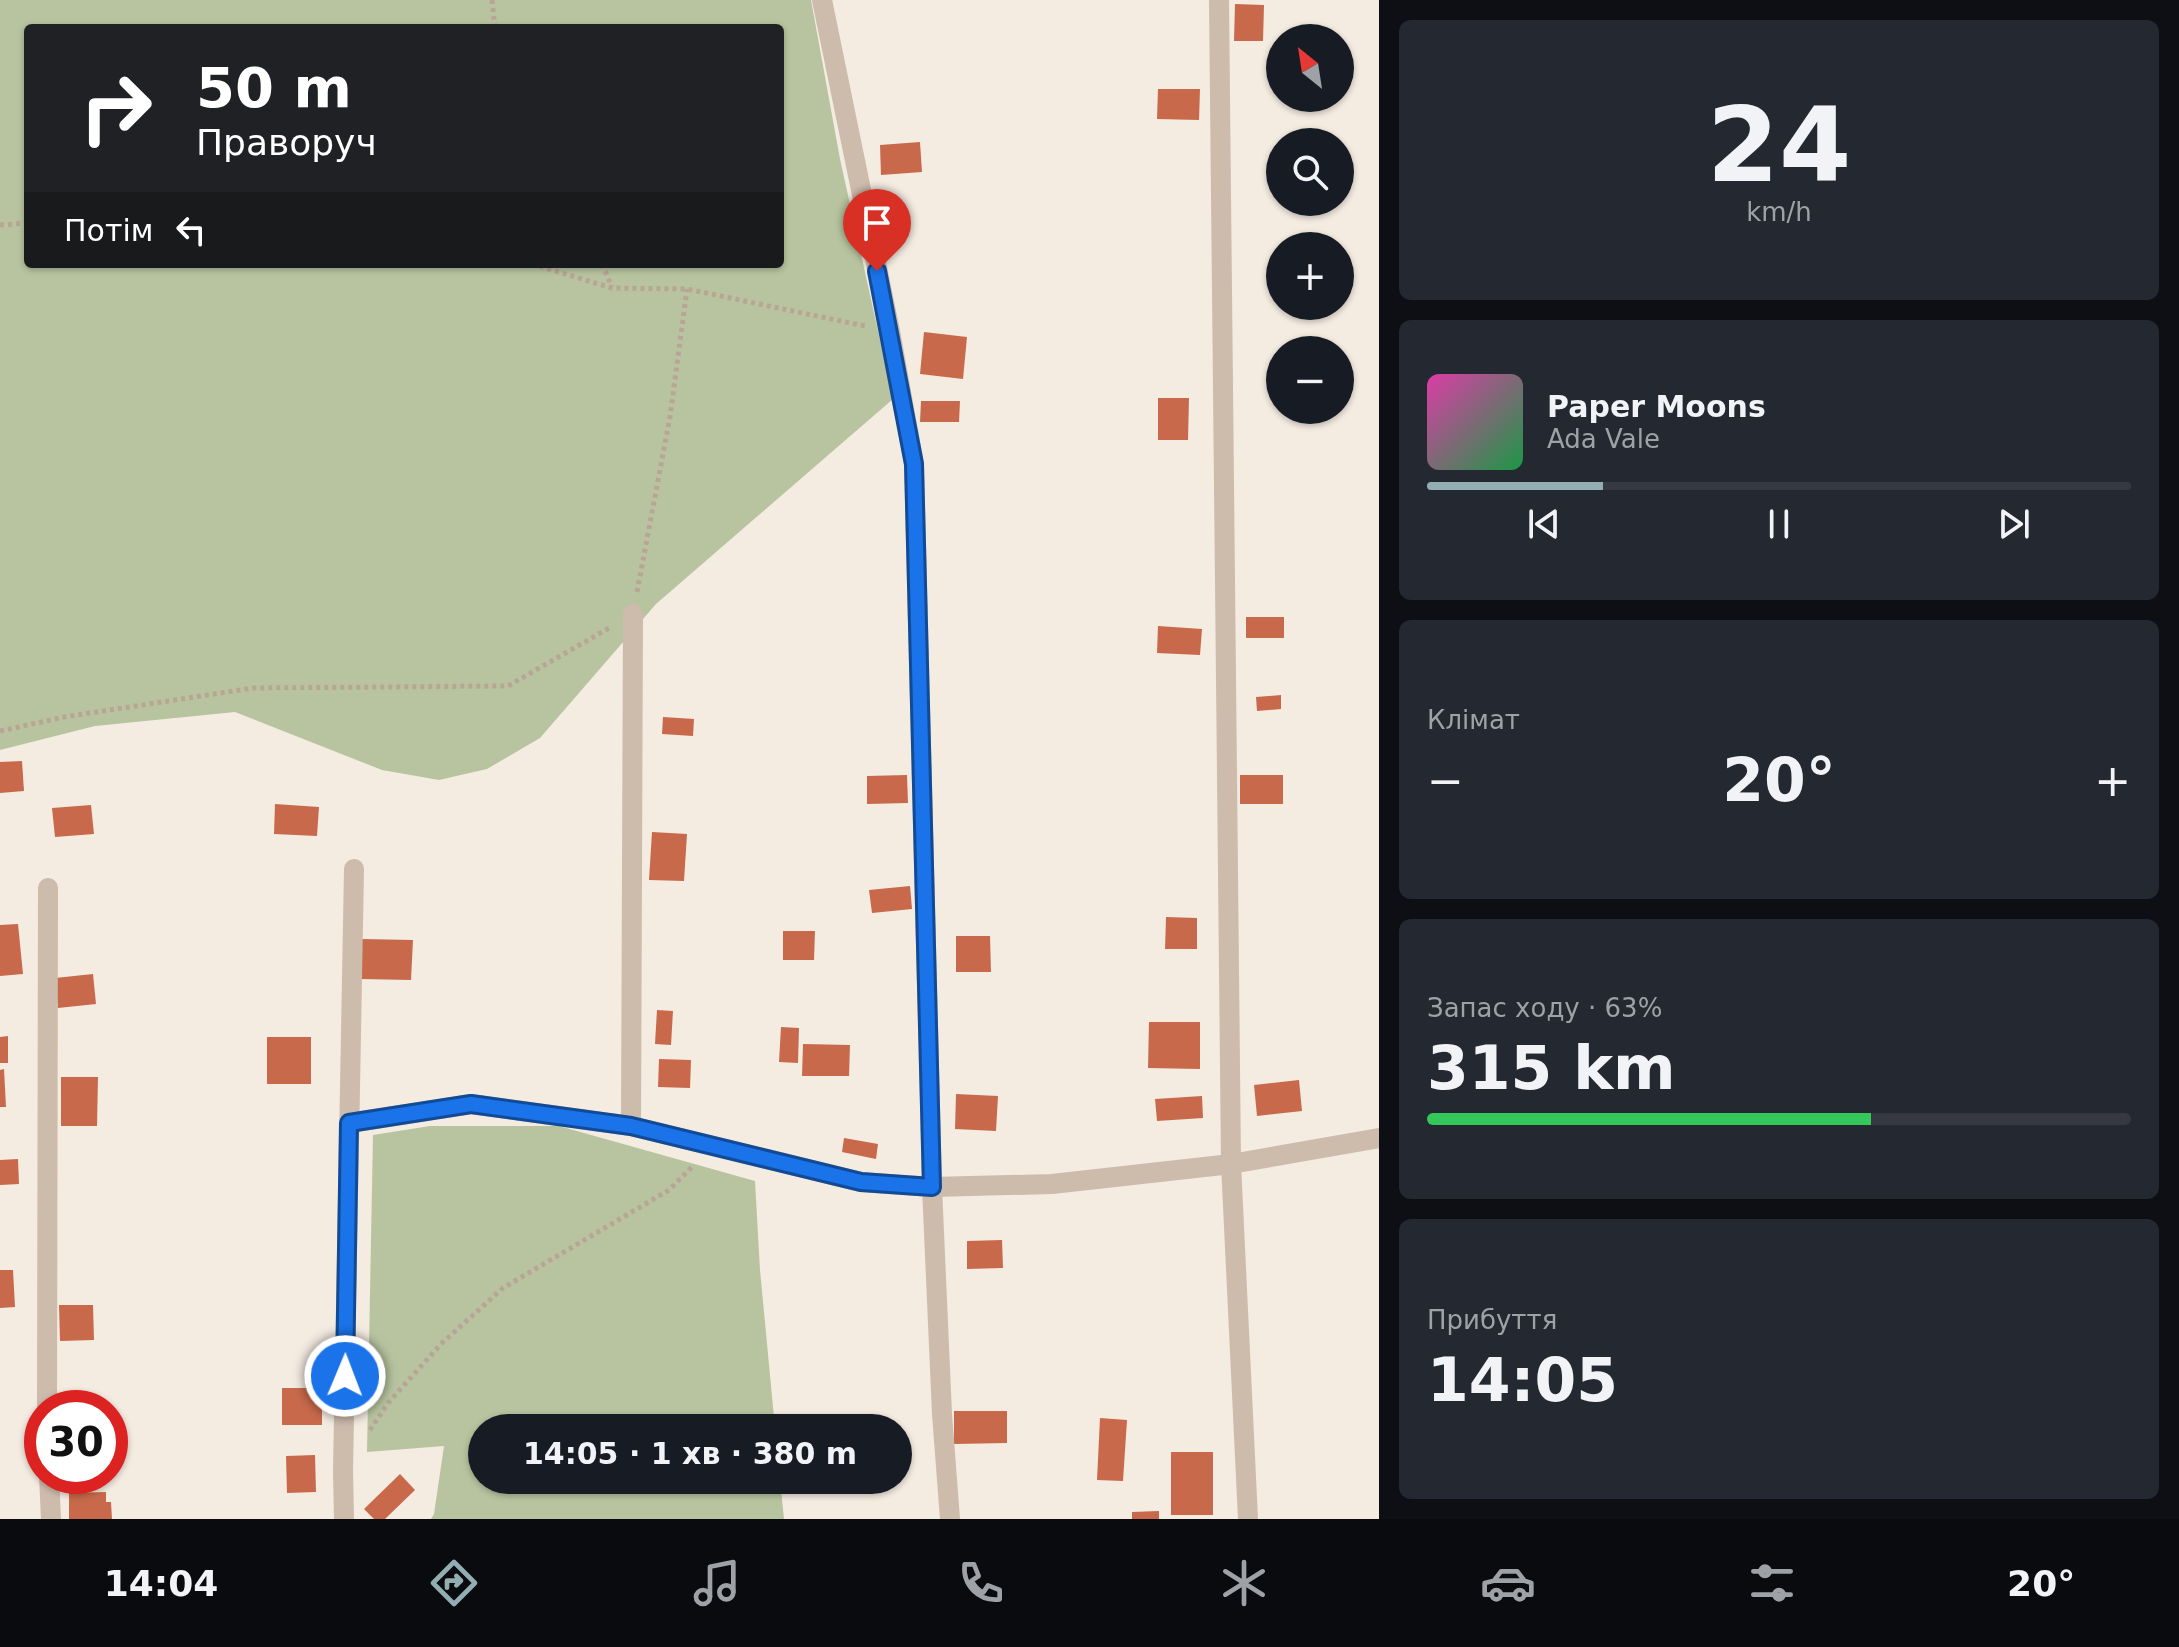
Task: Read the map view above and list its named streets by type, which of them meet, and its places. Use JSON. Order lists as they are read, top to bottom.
{
  "north": "top left",
  "page": {
    "tile": [
      ["24", "km/h"],
      "Клімат",
      ["Запас ходу · 63%", "315 km"],
      ["Прибуття", "14:05"]
    ],
    "map_buttons": ["+", "−"],
    "turn": ["50 m", "Праворуч"],
    "then": "Потім",
    "song": ["Paper Moons", "Ada Vale"],
    "heat": ["−", "20°", "+"],
    "limit": "30",
    "trip": "14:05 · 1 хв · 380 m",
    "tabs": ["14:04", "20°"]
  }
}
